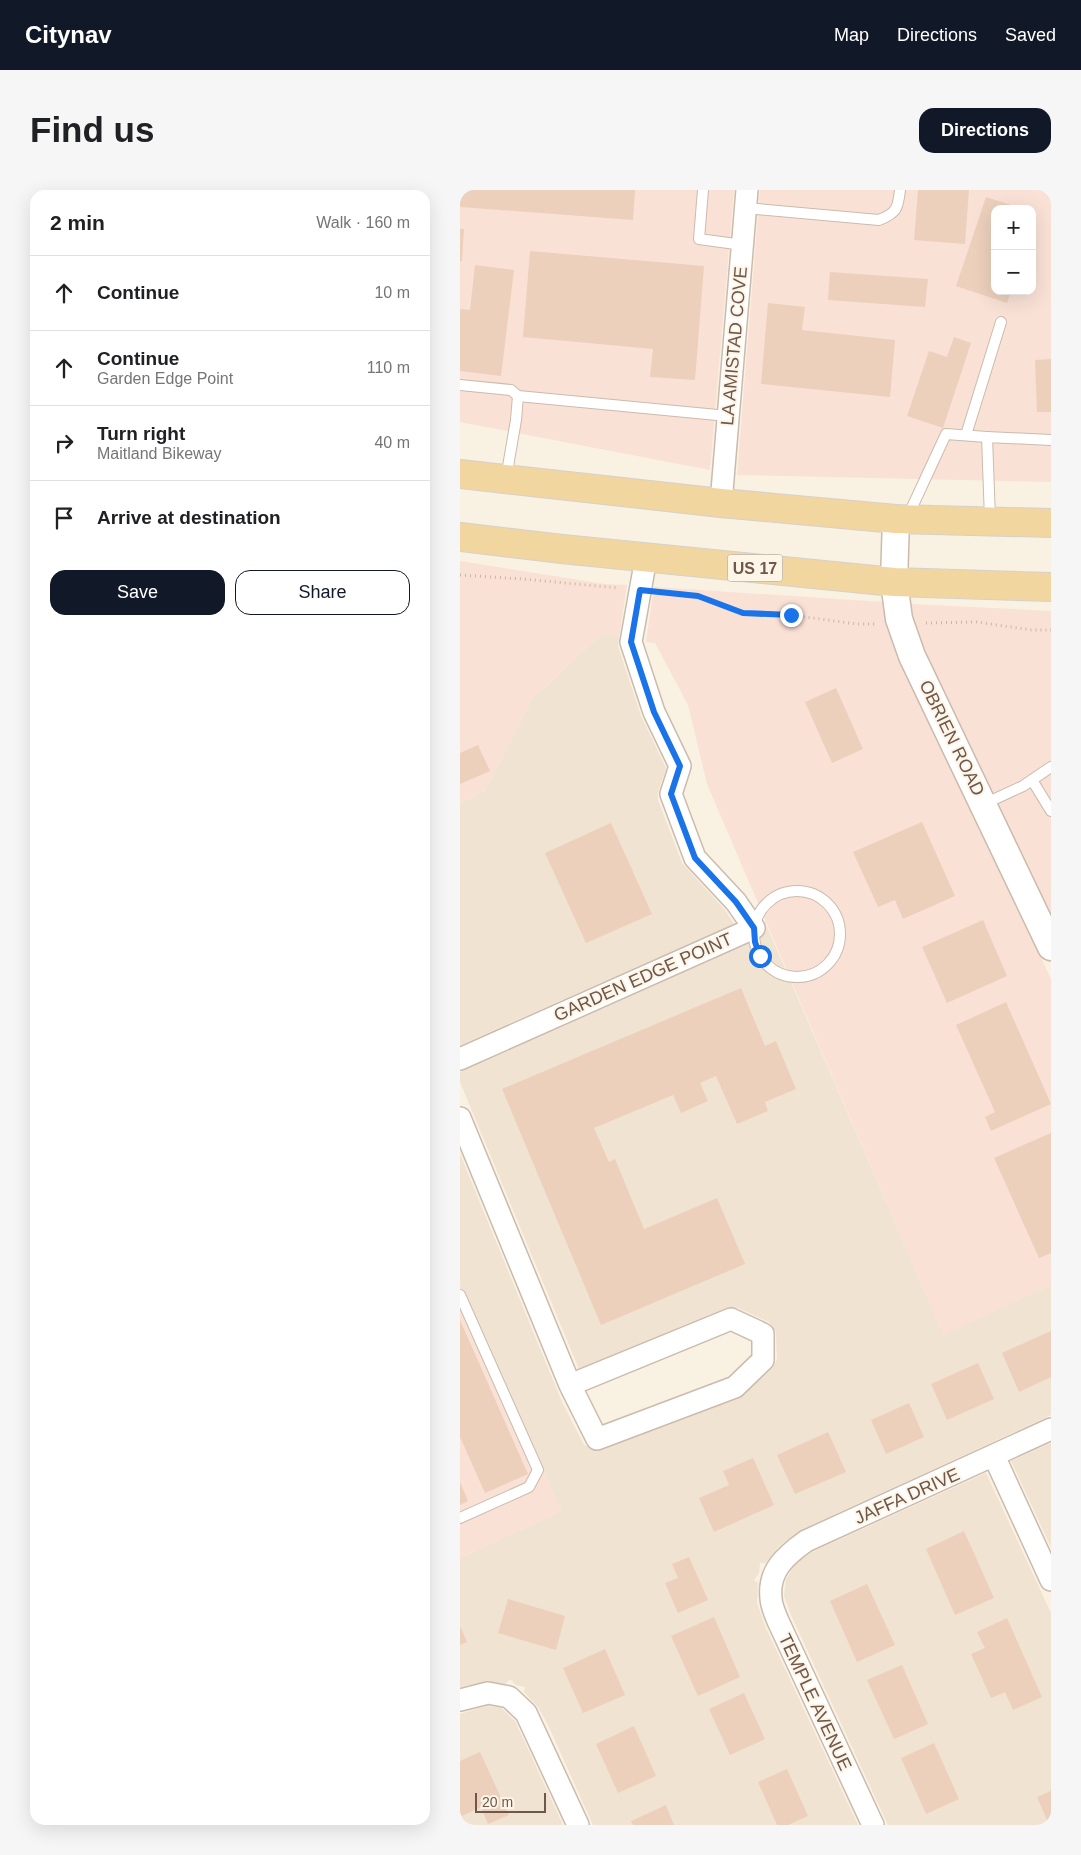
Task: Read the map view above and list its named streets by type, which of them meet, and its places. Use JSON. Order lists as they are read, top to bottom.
{
  "streets": {
    "main road": ["US 17"],
    "street": [
      "LA AMISTAD COVE",
      "OBRIEN ROAD",
      "GARDEN EDGE POINT",
      "JAFFA DRIVE",
      "TEMPLE AVENUE"
    ]
  },
  "crossings": [
    ["US 17", "OBRIEN ROAD"],
    ["US 17", "GARDEN EDGE POINT"],
    ["JAFFA DRIVE", "TEMPLE AVENUE"]
  ],
  "scale_bar": "20 m",
  "page": {
    "header": "Citynav",
    "nav": ["Map", "Directions", "Saved"],
    "buttons": [
      "Directions",
      ["Save", "Share"]
    ],
    "title": "Find us",
    "heading": ["2 min", "Walk · 160 m"],
    "map_buttons": ["+", "−"],
    "list": [
      ["Continue", "10 m"],
      ["Continue", "Garden Edge Point", "110 m"],
      ["Turn right", "Maitland Bikeway", "40 m"],
      "Arrive at destination"
    ],
    "scale": "20 m"
  }
}
